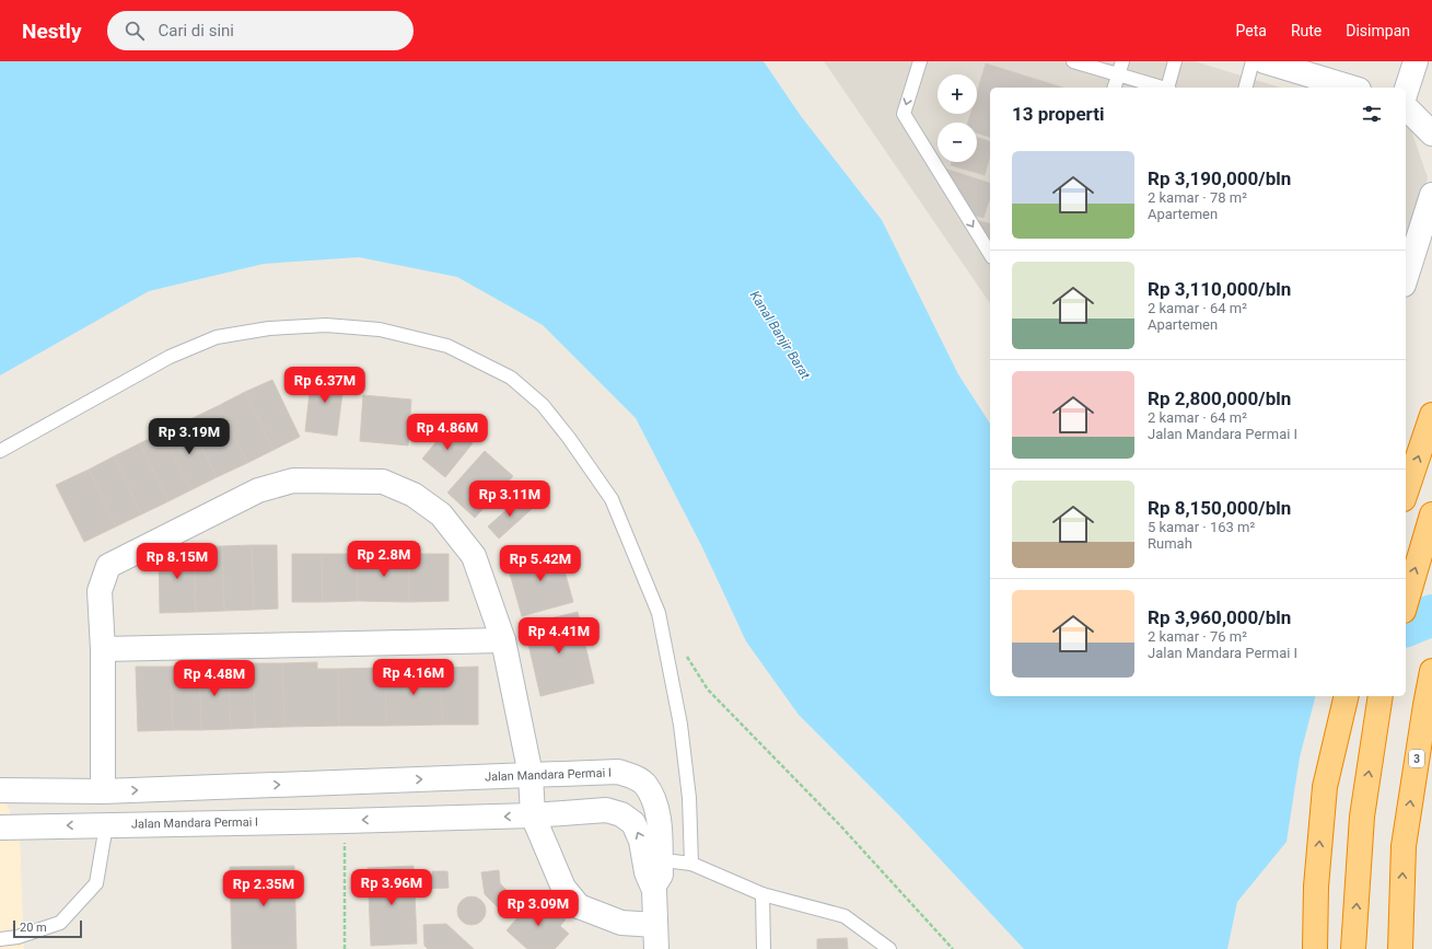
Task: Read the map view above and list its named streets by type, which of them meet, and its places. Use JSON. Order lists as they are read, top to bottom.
{
  "streets": {
    "highway": ["3"],
    "street": ["Jalan Mandara Permai I"]
  },
  "water": ["Kanal Banjir Barat"],
  "scale_bar": "20 m",
  "page": {
    "header": "Nestly",
    "search": "Cari di sini",
    "nav": ["Peta", "Rute", "Disimpan"],
    "map_buttons": ["+", "−"],
    "heading": "13 properti",
    "list": [
      {
        "name": "Rp 3,190,000/bln",
        "note": "2 kamar · 78 m² · Apartemen"
      },
      {
        "name": "Rp 3,110,000/bln",
        "note": "2 kamar · 64 m² · Apartemen"
      },
      {
        "name": "Rp 2,800,000/bln",
        "note": "2 kamar · 64 m² · Jalan Mandara Permai I"
      },
      {
        "name": "Rp 8,150,000/bln",
        "note": "5 kamar · 163 m² · Rumah"
      },
      {
        "name": "Rp 3,960,000/bln",
        "note": "2 kamar · 76 m² · Jalan Mandara Permai I"
      }
    ],
    "price": [
      "Rp 6.37M",
      "Rp 4.86M",
      "Rp 3.19M",
      "Rp 3.11M",
      "Rp 2.8M",
      "Rp 8.15M",
      "Rp 5.42M",
      "Rp 4.41M",
      "Rp 4.16M",
      "Rp 4.48M",
      "Rp 3.96M",
      "Rp 2.35M",
      "Rp 3.09M"
    ],
    "scale": "20 m"
  }
}
